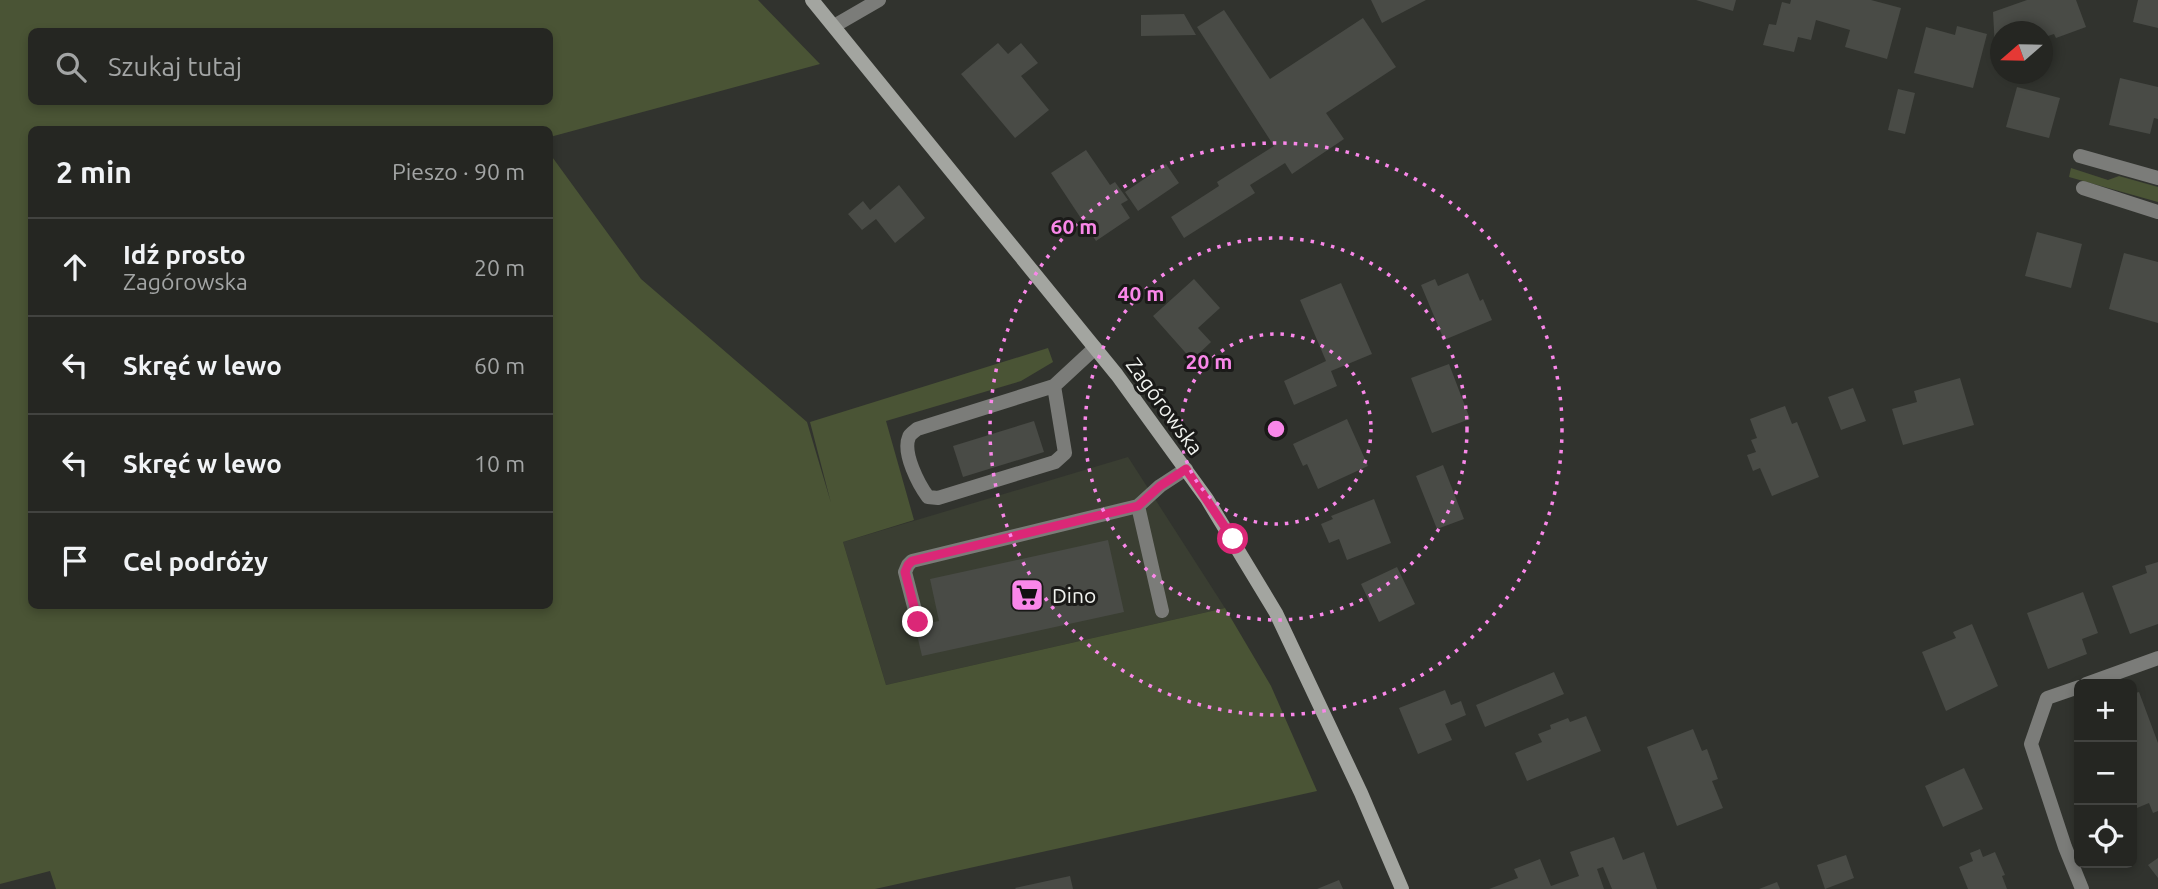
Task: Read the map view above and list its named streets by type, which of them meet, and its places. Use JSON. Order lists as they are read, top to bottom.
{
  "streets": {
    "street": ["Zagórowska"]
  },
  "places": {
    "supermarket": ["Dino"]
  },
  "north": "left",
  "page": {
    "search": "Szukaj tutaj",
    "heading": ["2 min", "Pieszo · 90 m"],
    "list": [
      ["Idź prosto", "Zagórowska", "20 m"],
      ["Skręć w lewo", "60 m"],
      ["Skręć w lewo", "10 m"],
      "Cel podróży"
    ],
    "map_buttons": ["+", "−"]
  },
  "rings": ["60 m", "40 m", "20 m"]
}
